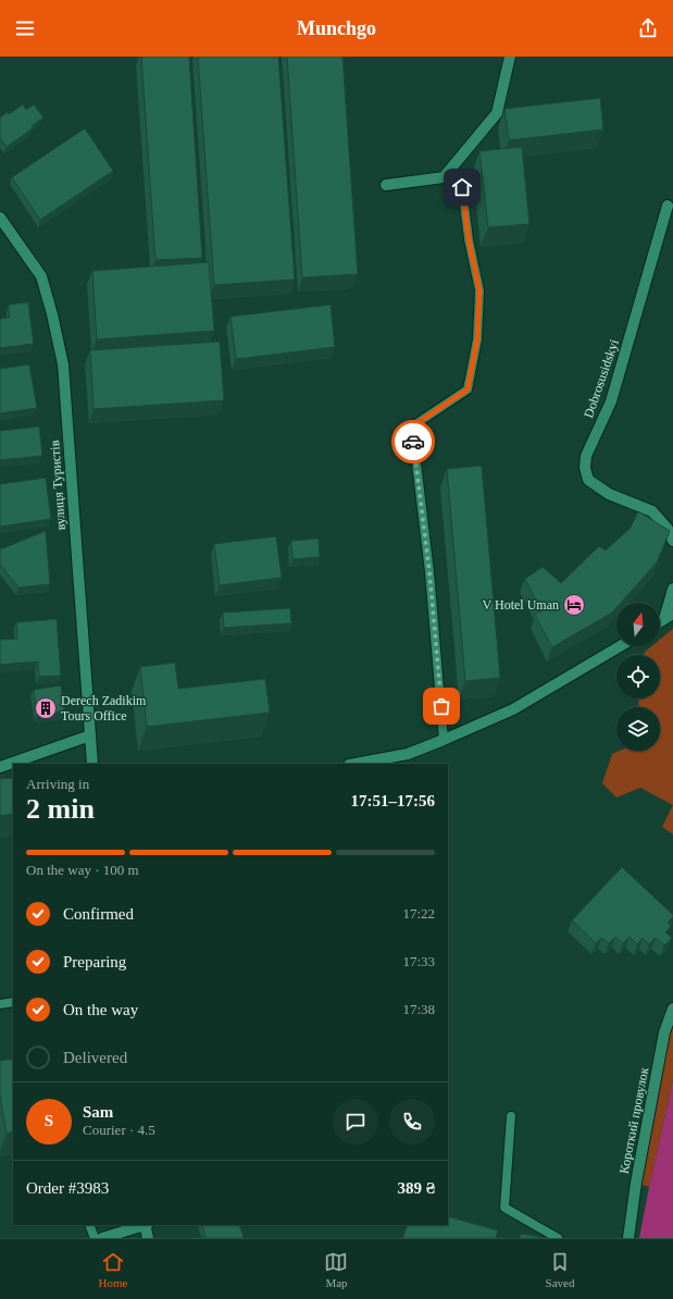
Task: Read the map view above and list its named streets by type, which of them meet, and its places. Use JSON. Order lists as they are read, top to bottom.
{
  "streets": {
    "street": ["Dobrosusidskyi", "вулиця Туристів", "Короткий провулок"]
  },
  "places": {
    "hotel": ["V Hotel Uman"],
    "building": ["Derech Zadikim Tours Office"]
  },
  "north": "top",
  "page": {
    "header": "Munchgo",
    "heading": ["2 min", "Arriving in", "17:51–17:56"],
    "panel": [
      "Sam",
      "Courier · 4.5",
      "Order #3983",
      "389 ₴"
    ],
    "bar": "On the way · 100 m",
    "list": [
      ["Confirmed", "17:22"],
      ["Preparing", "17:33"],
      ["On the way", "17:38"],
      "Delivered"
    ],
    "round": "S",
    "tabs": ["Home", "Map", "Saved"]
  }
}
